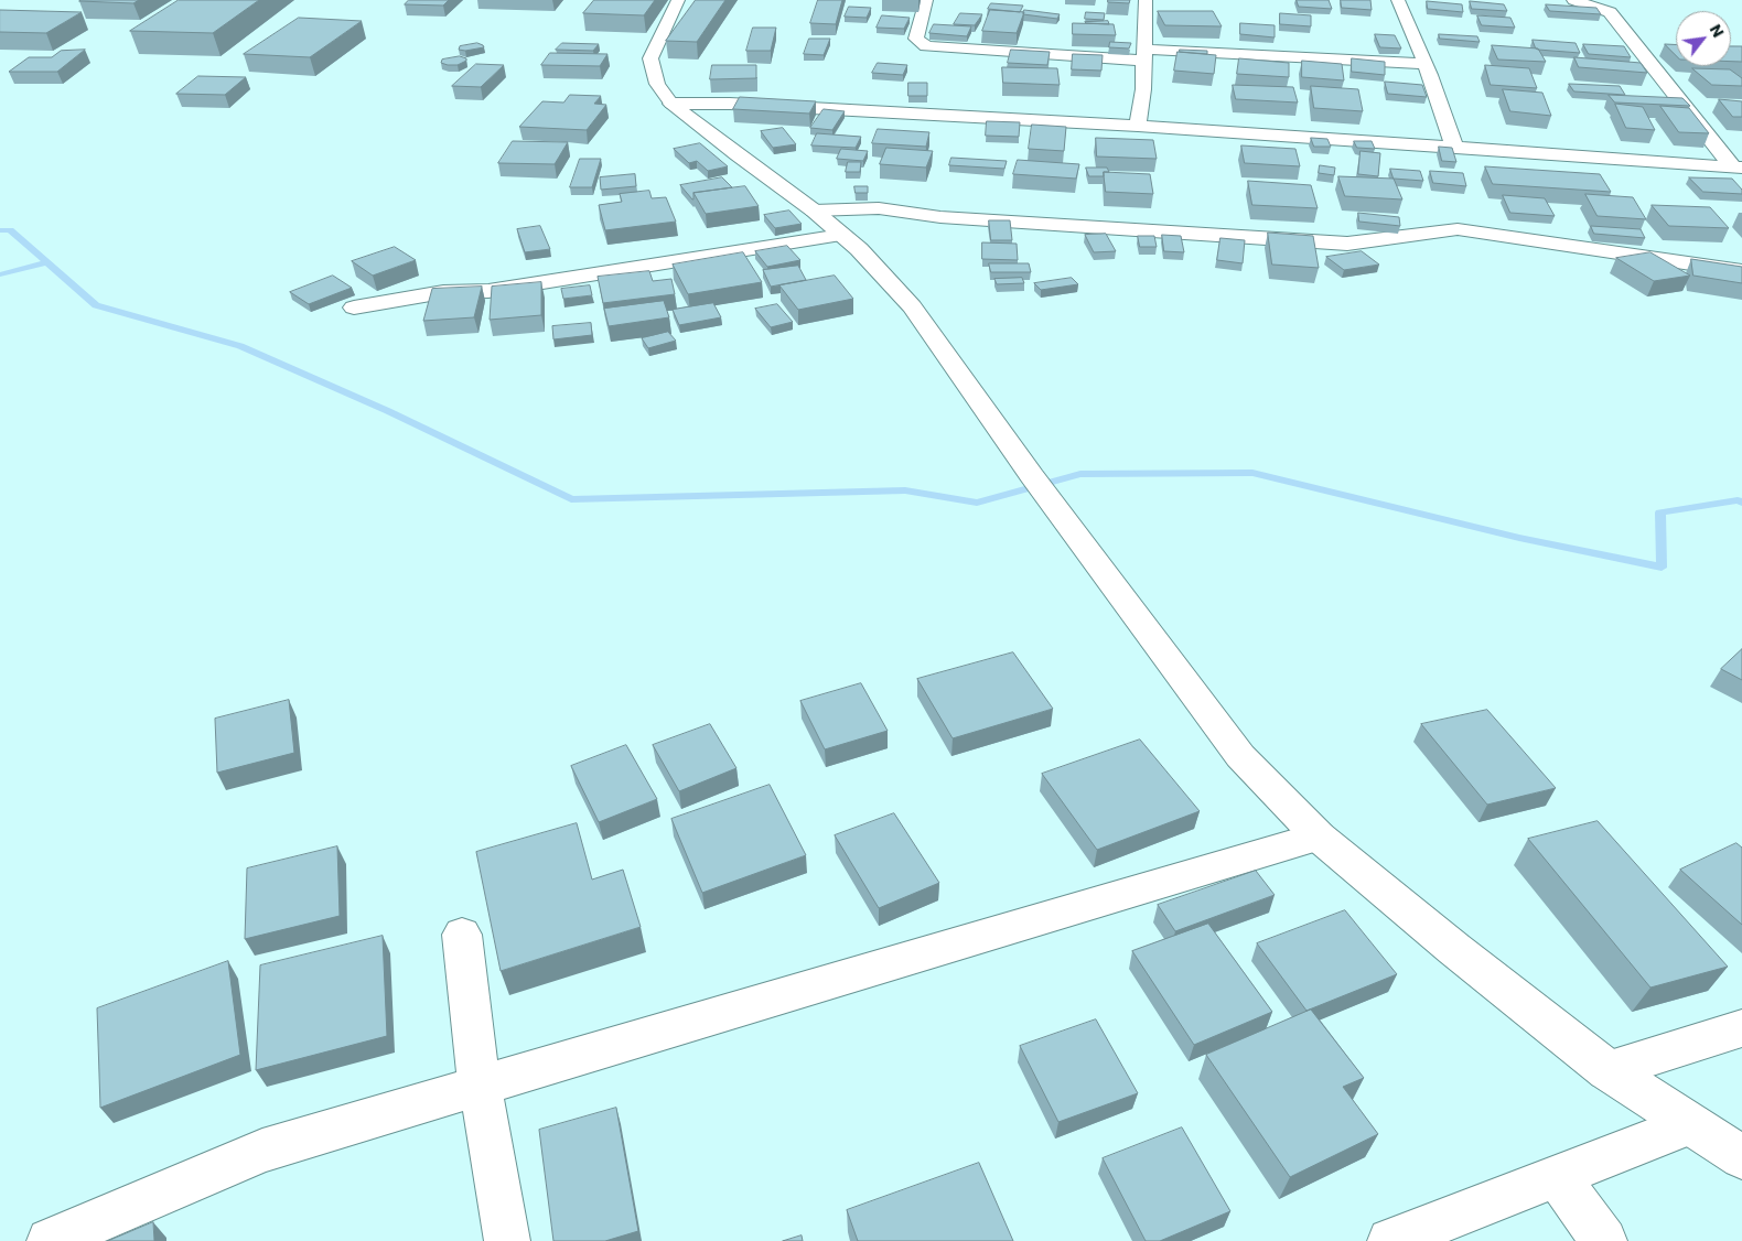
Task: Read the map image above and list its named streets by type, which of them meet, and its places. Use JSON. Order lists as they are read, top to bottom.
{
  "north": "top right"
}
